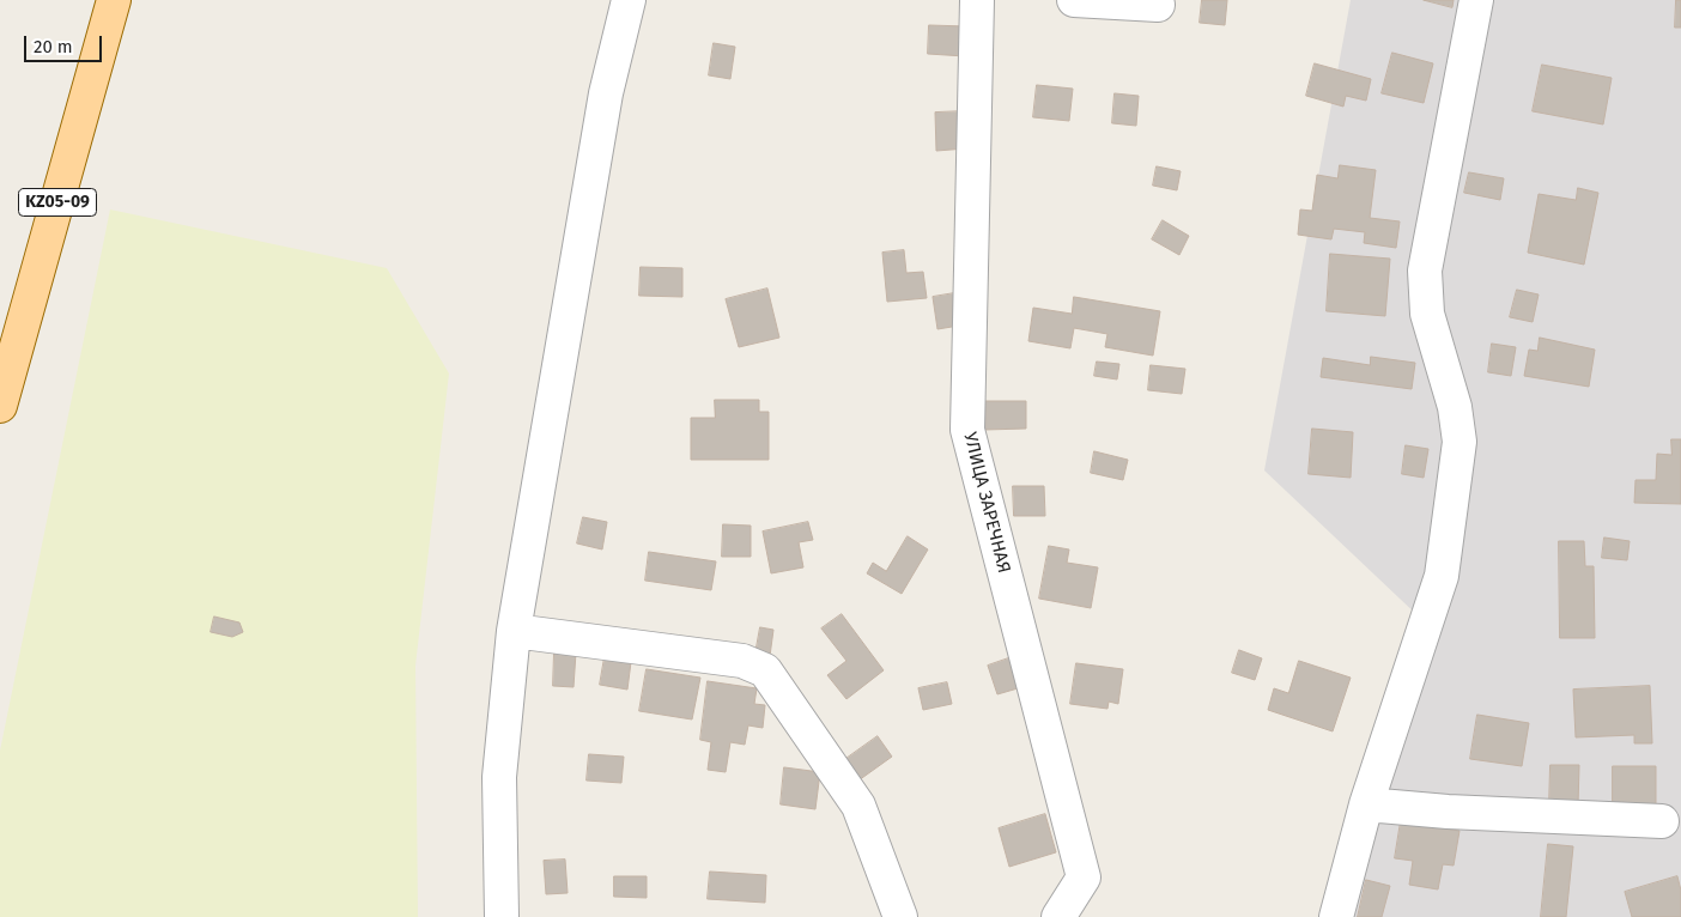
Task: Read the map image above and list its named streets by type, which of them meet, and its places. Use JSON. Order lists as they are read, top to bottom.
{
  "streets": {
    "main road": ["KZ05-09"],
    "street": ["УЛИЦА ЗАРЕЧНАЯ"]
  },
  "scale_bar": "20 m"
}
